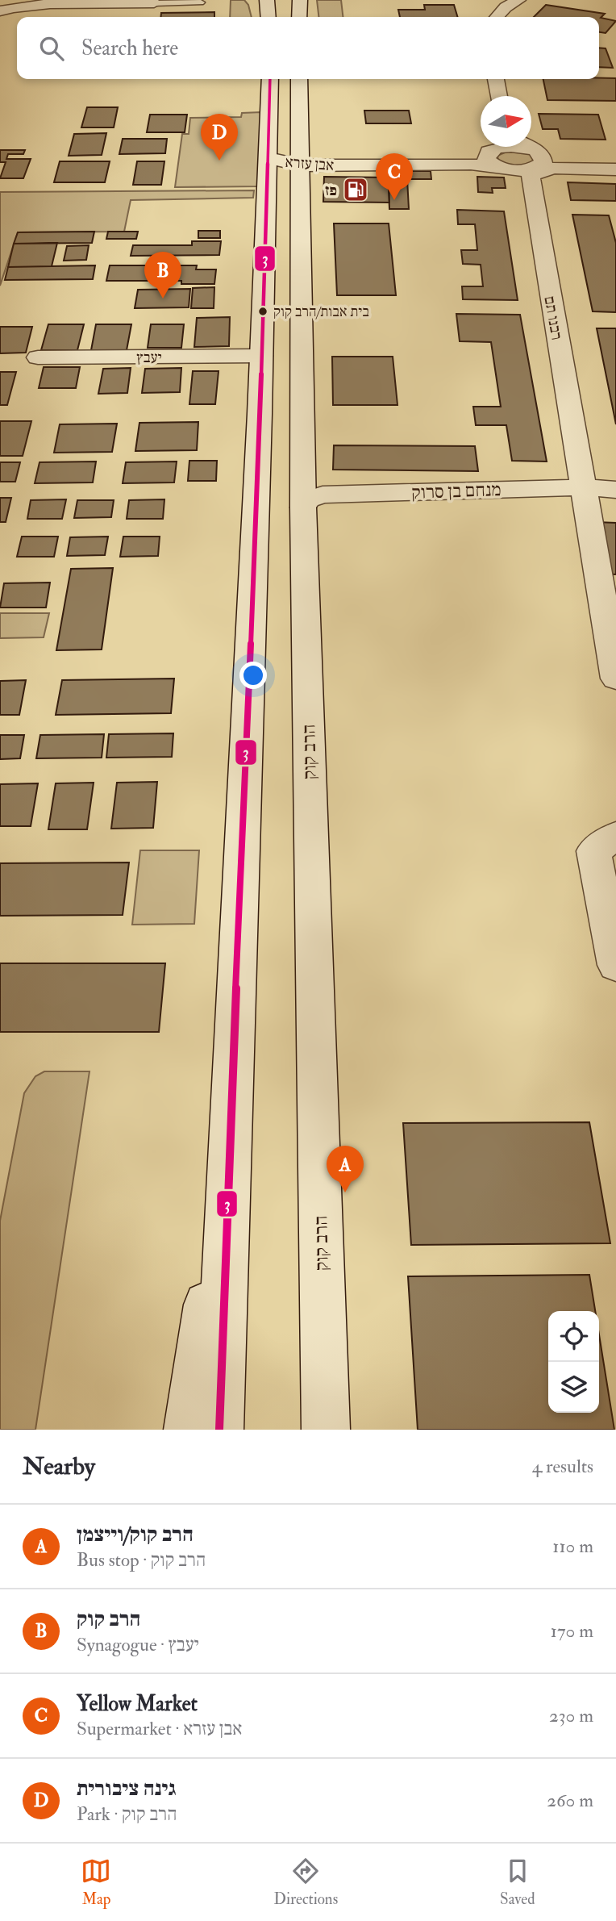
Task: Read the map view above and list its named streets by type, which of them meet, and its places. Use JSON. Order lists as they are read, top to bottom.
{
  "streets": {
    "main road": [
      "אבן עזרא",
      "רבנו תם",
      "יעבץ",
      "מנחם בן סרוק",
      "הרב קוק"
    ]
  },
  "crossings": [
    ["אבן עזרא", "רבנו תם"],
    ["אבן עזרא", "הרב קוק"],
    ["רבנו תם", "מנחם בן סרוק"],
    ["מנחם בן סרוק", "הרב קוק"]
  ],
  "places": {
    "fuel station": ["פז"],
    "other": ["בית אבות/הרב קוק"]
  },
  "lines": ["transit line 3"],
  "north": "right",
  "page": {
    "search": "Search here",
    "pins": [
      "D",
      "C",
      "B",
      "A"
    ],
    "heading": ["Nearby", "4 results"],
    "list": [
      {
        "mark": "A",
        "name": "הרב קוק/וייצמן",
        "note": "Bus stop · הרב קוק",
        "value": "110 m"
      },
      {
        "mark": "B",
        "name": "הרב קוק",
        "note": "Synagogue · יעבץ",
        "value": "170 m"
      },
      {
        "mark": "C",
        "name": "Yellow Market",
        "note": "Supermarket · אבן עזרא",
        "value": "230 m"
      },
      {
        "mark": "D",
        "name": "גינה ציבורית",
        "note": "Park · הרב קוק",
        "value": "260 m"
      }
    ],
    "nav": ["Map", "Directions", "Saved"]
  }
}
